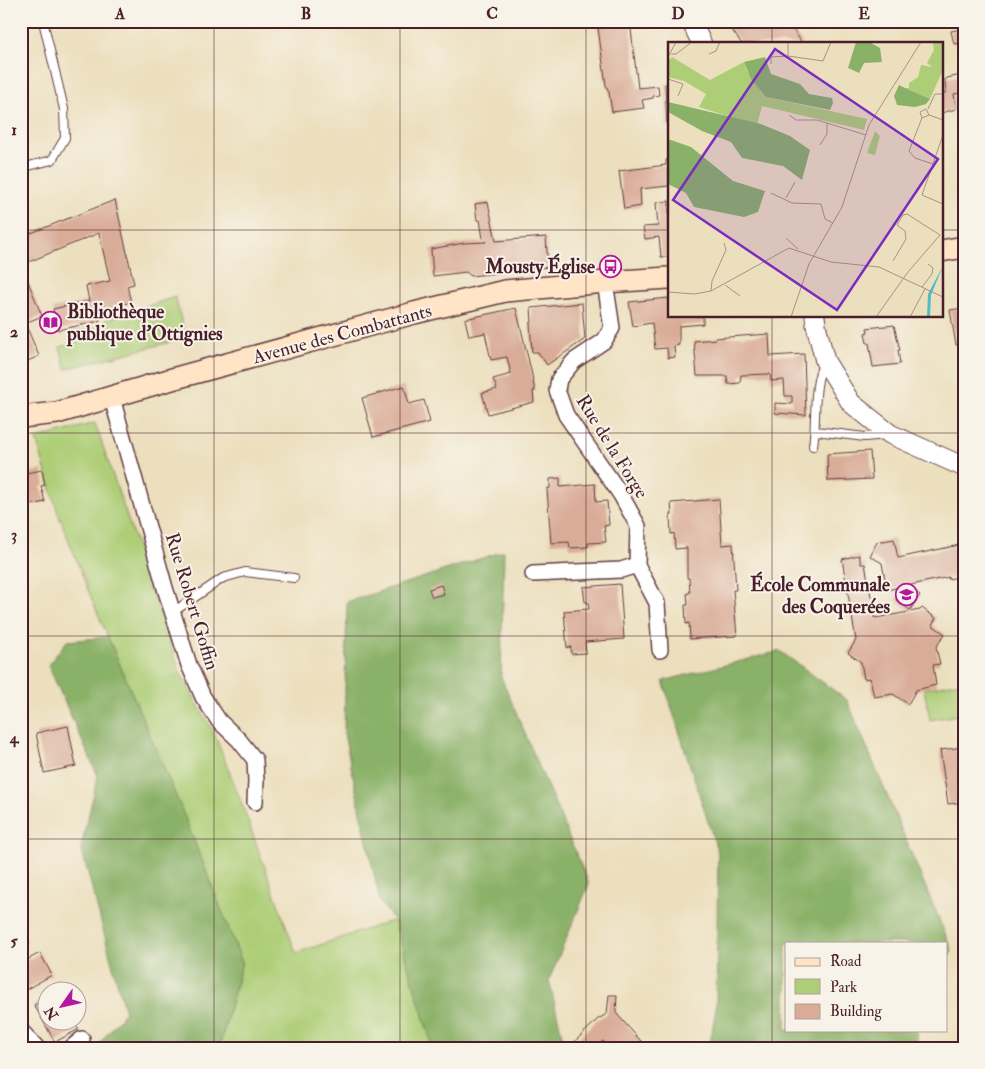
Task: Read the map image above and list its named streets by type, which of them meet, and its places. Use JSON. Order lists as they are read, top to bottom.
{
  "streets": {
    "main road": ["Avenue des Combattants"],
    "street": ["Rue de la Forge", "Rue Robert Goffin"]
  },
  "crossings": [
    ["Avenue des Combattants", "Rue de la Forge"],
    ["Avenue des Combattants", "Rue Robert Goffin"]
  ],
  "places": {
    "bus stop": ["Mousty Église"],
    "library": ["Bibliothèque publique d'Ottignies"],
    "school or university": ["École Communale des Coquerées"]
  },
  "legend": ["Road", "Park", "Building"],
  "north": "bottom left",
  "grid": {
    "columns": [
      "A",
      "B",
      "C",
      "D",
      "E"
    ],
    "rows": [
      "1",
      "2",
      "3",
      "4",
      "5"
    ]
  }
}
